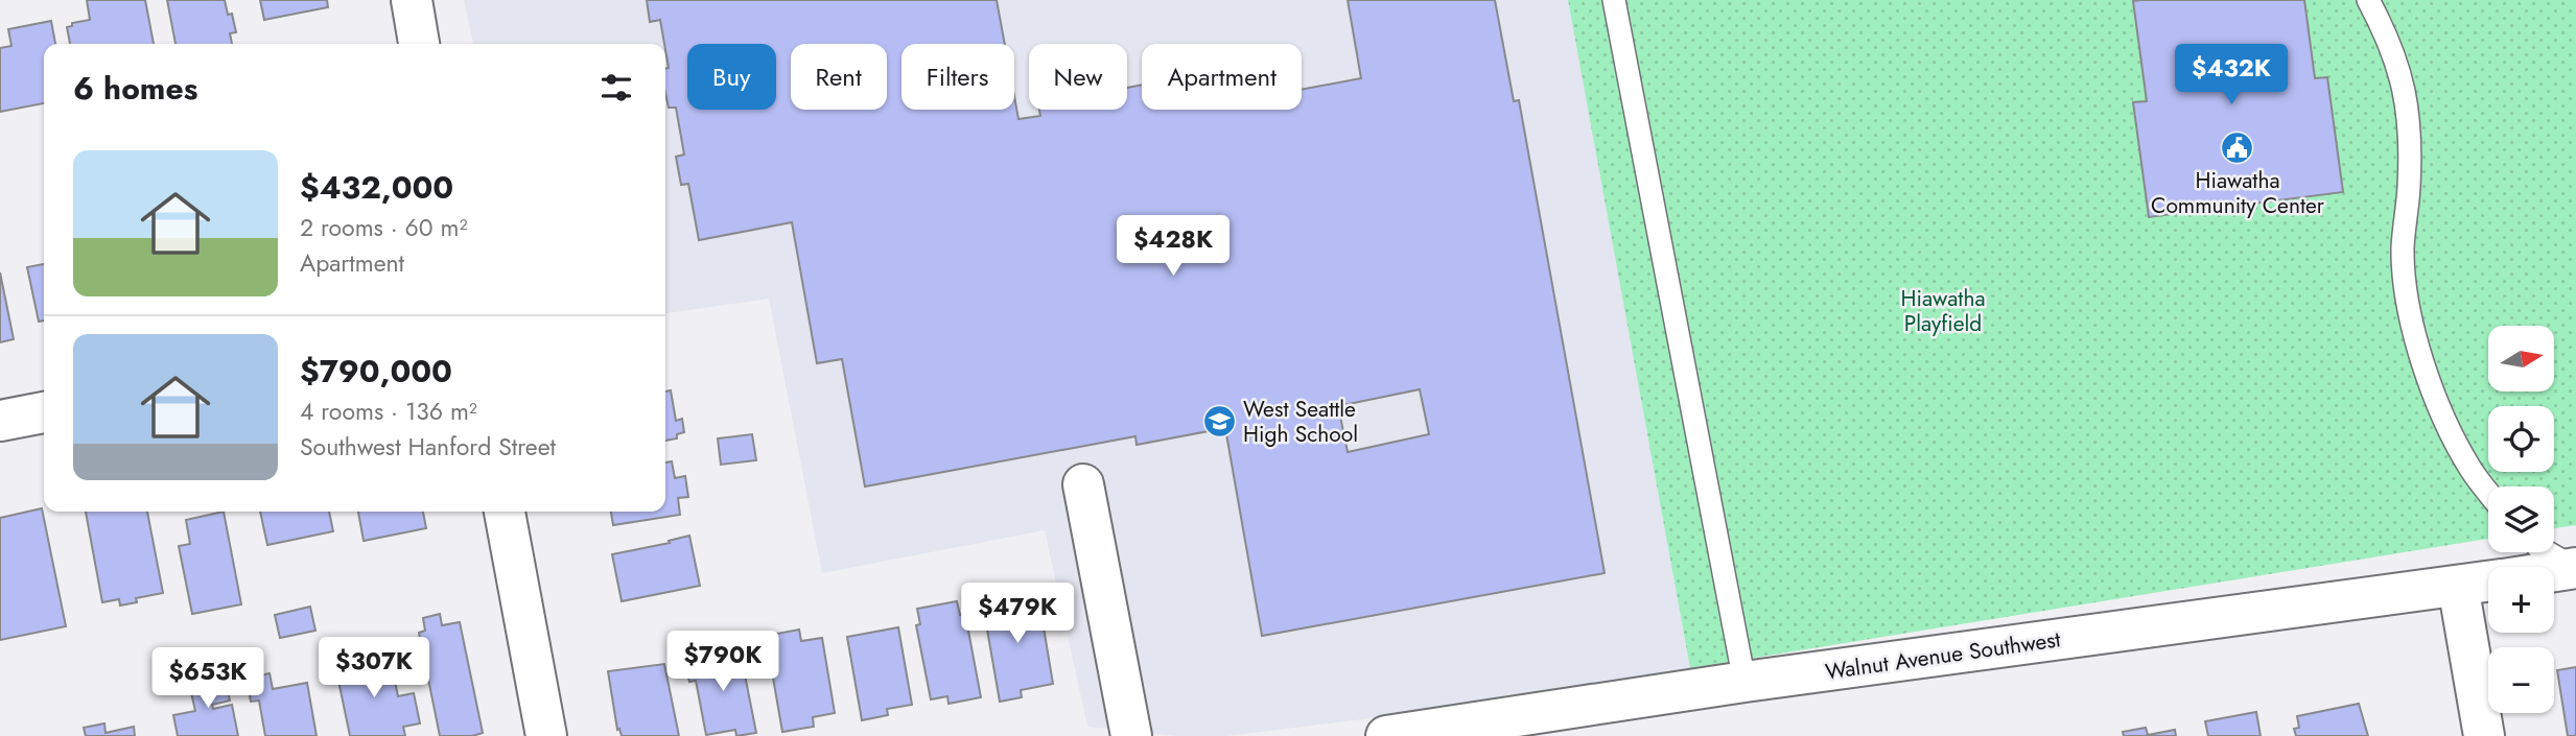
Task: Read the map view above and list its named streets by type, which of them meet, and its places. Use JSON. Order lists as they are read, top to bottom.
{
  "streets": {
    "street": ["Walnut Avenue Southwest"]
  },
  "parks": ["Hiawatha Playfield"],
  "places": {
    "public building": ["Hiawatha Community Center"],
    "school or university": ["West Seattle High School"]
  },
  "north": "right",
  "page": {
    "price": [
      "$432K",
      "$428K",
      "$479K",
      "$790K",
      "$307K",
      "$653K"
    ],
    "chip": [
      "Buy",
      "Rent",
      "Filters",
      "New",
      "Apartment"
    ],
    "heading": "6 homes",
    "list": [
      {
        "name": "$432,000",
        "note": "2 rooms · 60 m² · Apartment"
      },
      {
        "name": "$790,000",
        "note": "4 rooms · 136 m² · Southwest Hanford Street"
      }
    ],
    "map_buttons": ["+", "−"]
  }
}
